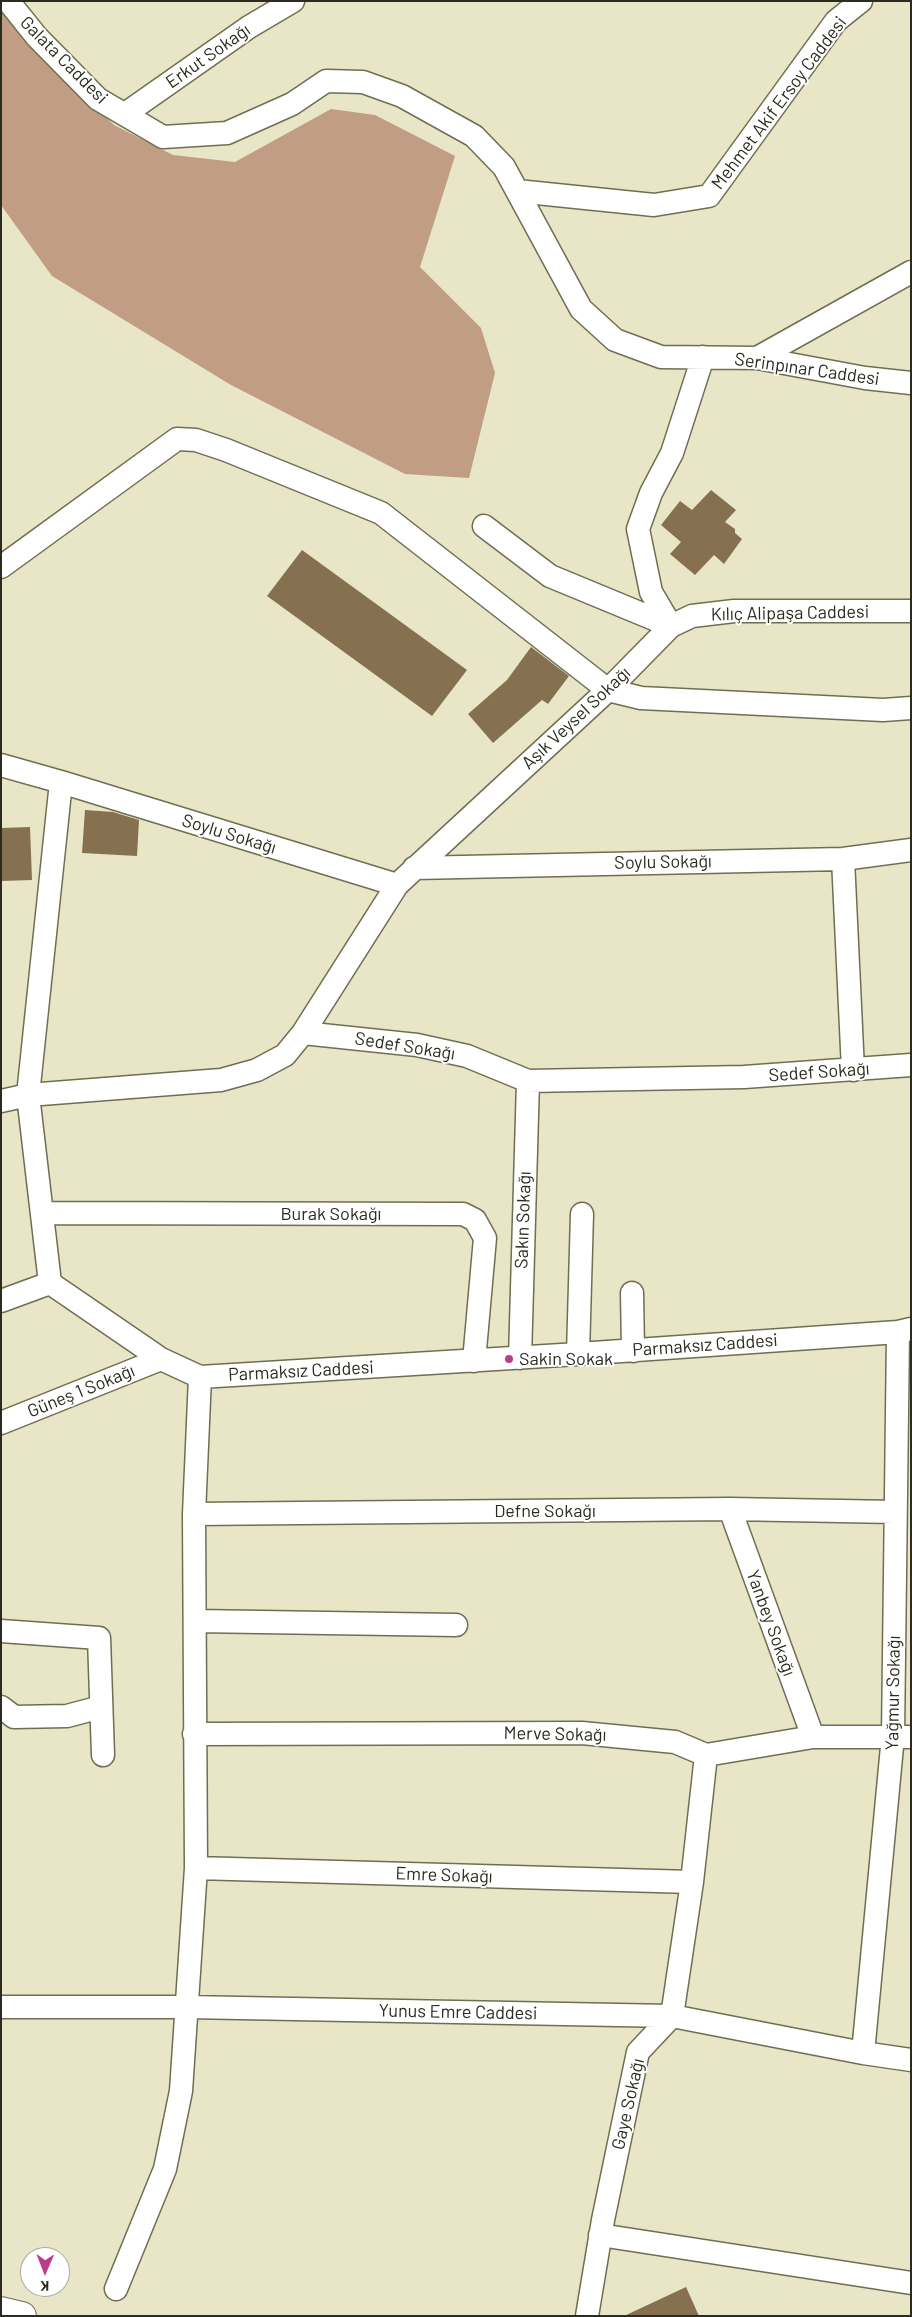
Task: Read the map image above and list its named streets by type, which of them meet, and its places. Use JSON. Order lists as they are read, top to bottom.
{
  "streets": {
    "street": [
      "Erkut Sokağı",
      "Galata Caddesi",
      "Mehmet Akif Ersoy Caddesi",
      "Serinpınar Caddesi",
      "Kılıç Alipaşa Caddesi",
      "Aşık Veysel Sokağı",
      "Soylu Sokağı",
      "Sedef Sokağı",
      "Burak Sokağı",
      "Sakın Sokağı",
      "Parmaksız Caddesi",
      "Güneş 1 Sokağı",
      "Defne Sokağı",
      "Yanbey Sokağı",
      "Yağmur Sokağı",
      "Merve Sokağı",
      "Emre Sokağı",
      "Yunus Emre Caddesi",
      "Gaye Sokağı"
    ]
  },
  "crossings": [
    ["Erkut Sokağı", "Galata Caddesi"],
    ["Mehmet Akif Ersoy Caddesi", "Serinpınar Caddesi"],
    ["Kılıç Alipaşa Caddesi", "Aşık Veysel Sokağı"],
    ["Aşık Veysel Sokağı", "Soylu Sokağı"],
    ["Aşık Veysel Sokağı", "Sedef Sokağı"],
    ["Sedef Sokağı", "Sakın Sokağı"],
    ["Burak Sokağı", "Parmaksız Caddesi"],
    ["Sakın Sokağı", "Parmaksız Caddesi"],
    ["Parmaksız Caddesi", "Yağmur Sokağı"],
    ["Defne Sokağı", "Yanbey Sokağı"],
    ["Defne Sokağı", "Yağmur Sokağı"],
    ["Yağmur Sokağı", "Yunus Emre Caddesi"],
    ["Yunus Emre Caddesi", "Gaye Sokağı"]
  ],
  "places": ["Sakin Sokak"],
  "north": "bottom"
}
